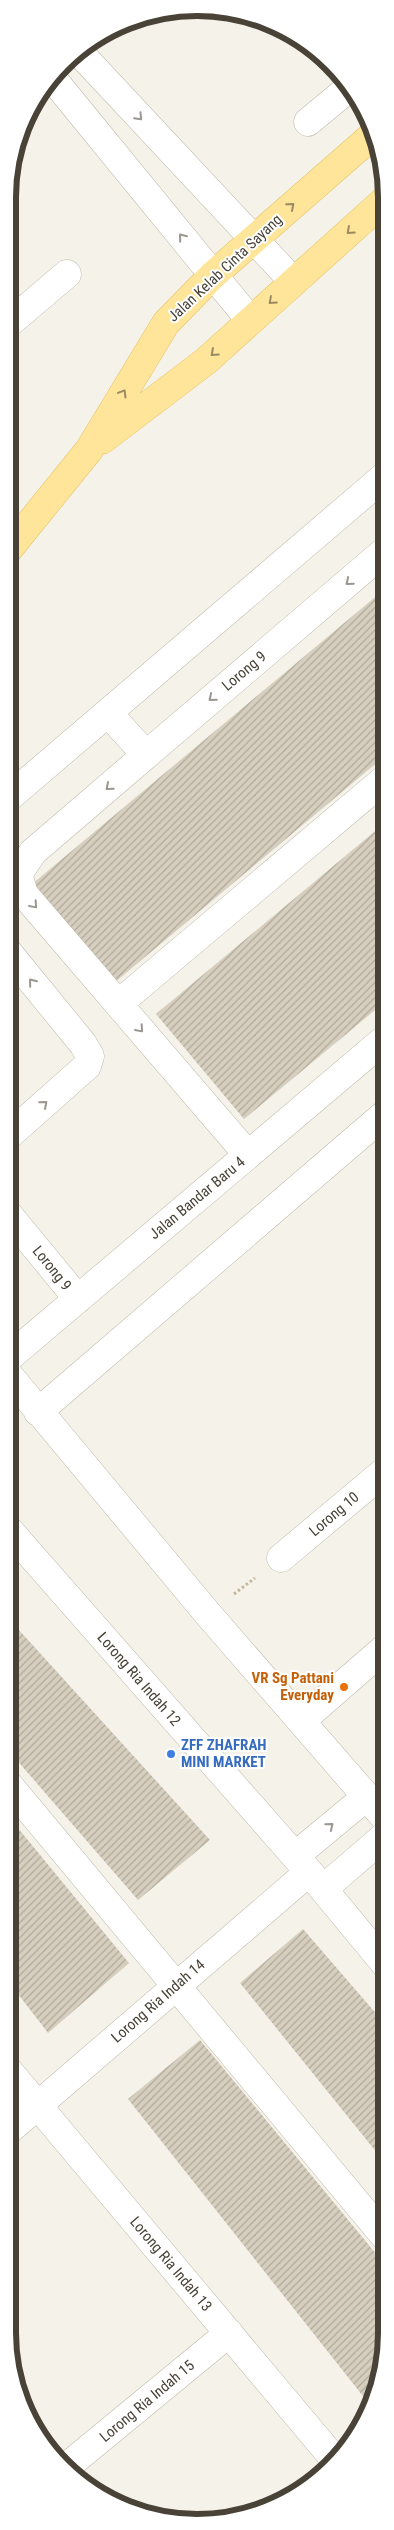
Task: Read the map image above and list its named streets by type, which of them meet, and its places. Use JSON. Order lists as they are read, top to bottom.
{
  "streets": {
    "main road": ["Jalan Kelab Cinta Sayang"],
    "street": [
      "Lorong 9",
      "Jalan Bandar Baru 4",
      "Lorong 10",
      "Lorong Ria Indah 12",
      "Lorong Ria Indah 14",
      "Lorong Ria Indah 13",
      "Lorong Ria Indah 15"
    ]
  },
  "crossings": [
    ["Lorong 9", "Jalan Bandar Baru 4"],
    ["Lorong Ria Indah 12", "Lorong Ria Indah 14"],
    ["Lorong Ria Indah 14", "Lorong Ria Indah 13"],
    ["Lorong Ria Indah 13", "Lorong Ria Indah 15"]
  ],
  "places": ["VR Sg Pattani Everyday", "ZFF ZHAFRAH MINI MARKET"]
}
